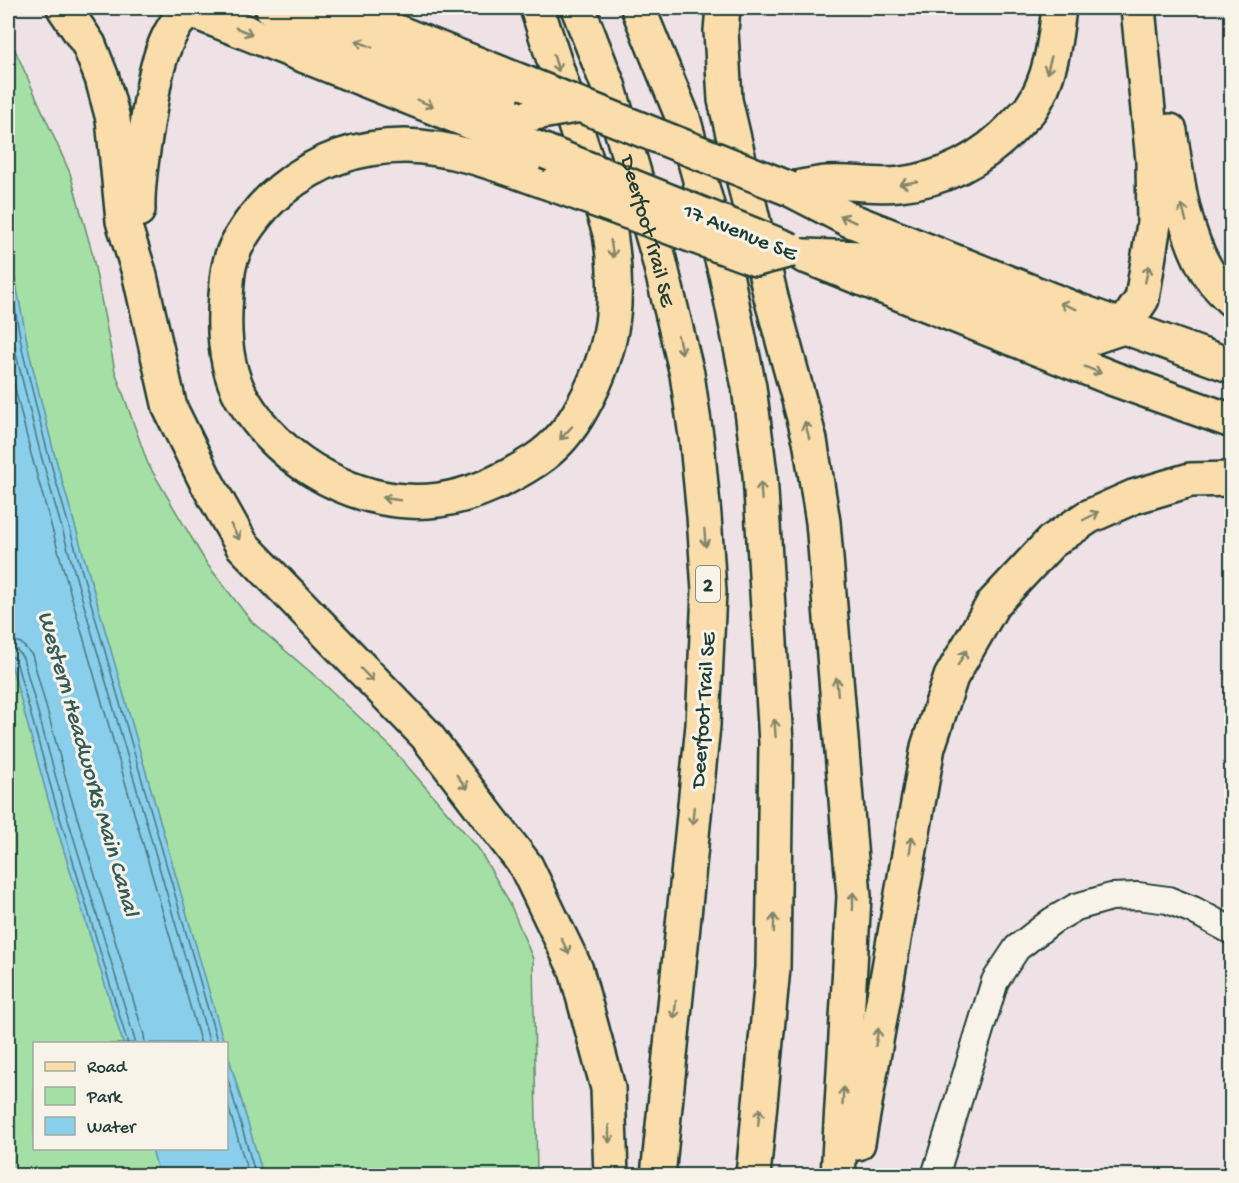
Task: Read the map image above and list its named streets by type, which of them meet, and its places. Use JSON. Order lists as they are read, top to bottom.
{
  "streets": {
    "main road": ["Deerfoot Trail SE", "17 Avenue SE", "2"]
  },
  "water": ["Western Headworks Main Canal"],
  "legend": ["Road", "Park", "Water"]
}
